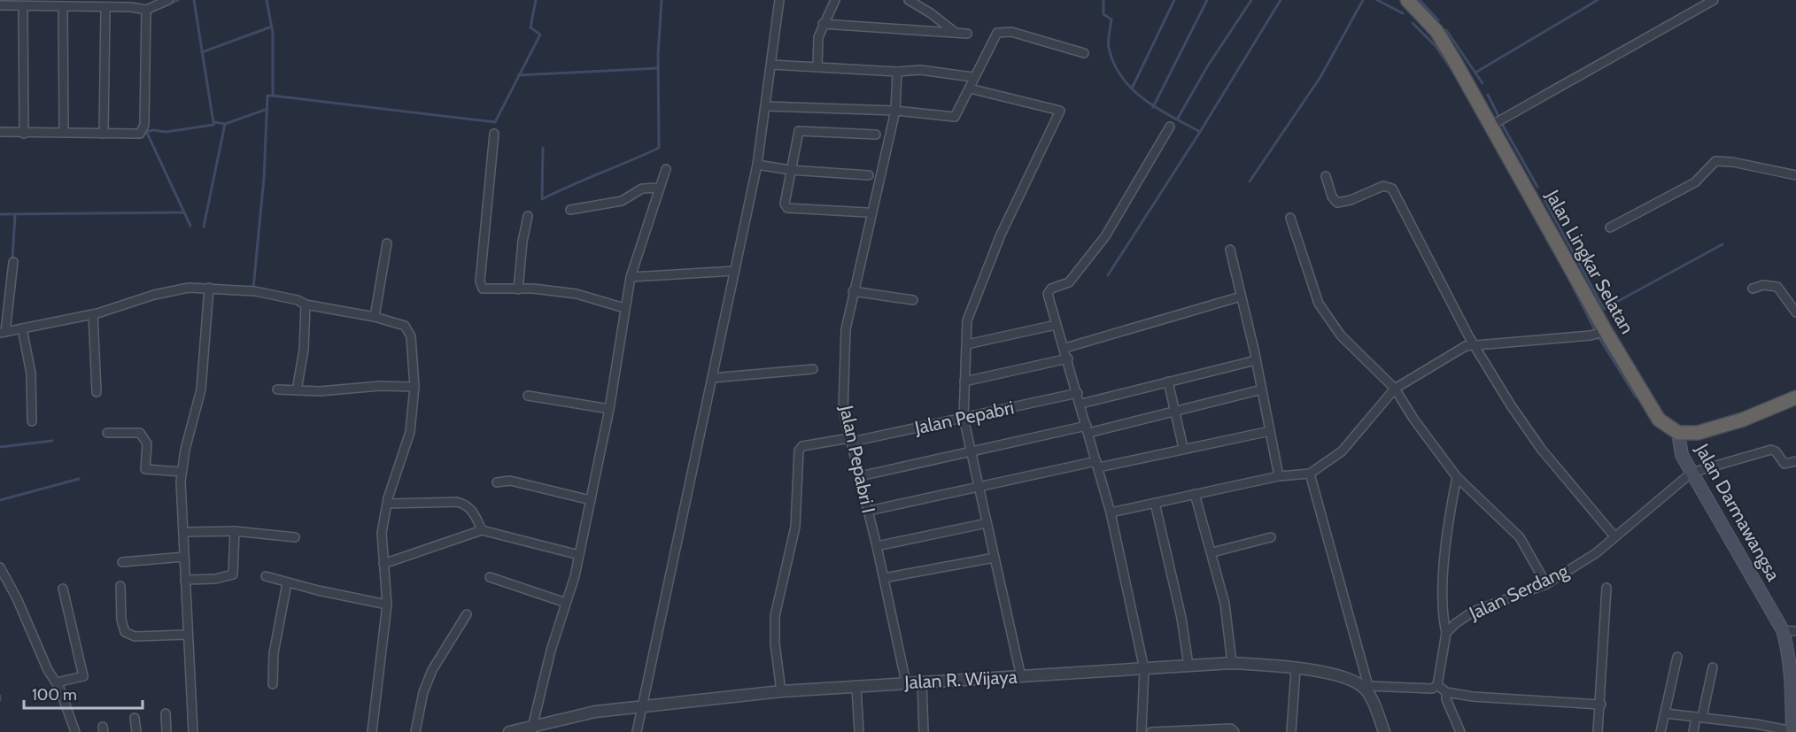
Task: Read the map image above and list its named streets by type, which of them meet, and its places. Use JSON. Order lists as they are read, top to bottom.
{
  "streets": {
    "highway": ["Jalan Lingkar Selatan"],
    "main road": ["Jalan Darmawangsa"],
    "street": [
      "Jalan Pepabri",
      "Jalan Pepabri I",
      "Jalan Serdang",
      "Jalan R. Wijaya"
    ]
  },
  "crossings": [
    ["Jalan Lingkar Selatan", "Jalan Darmawangsa"],
    ["Jalan Pepabri", "Jalan Pepabri I"],
    ["Jalan Pepabri", "Jalan R. Wijaya"],
    ["Jalan Pepabri I", "Jalan R. Wijaya"],
    ["Jalan Darmawangsa", "Jalan Serdang"]
  ],
  "scale_bar": "100 m"
}
